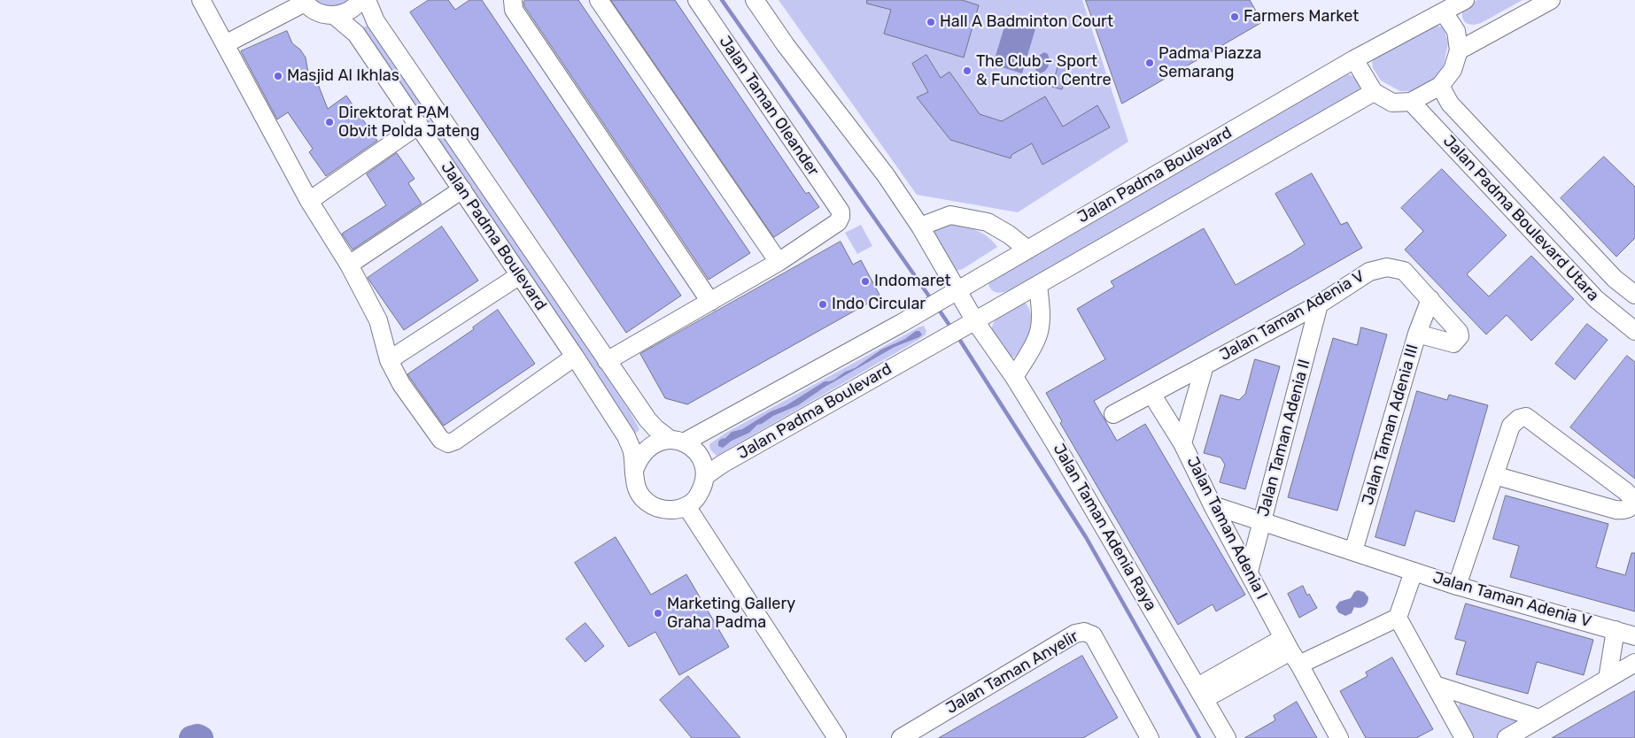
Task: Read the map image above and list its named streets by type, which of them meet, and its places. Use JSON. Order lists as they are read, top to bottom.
{
  "streets": {
    "street": [
      "Jalan Taman Oleander",
      "Jalan Padma Boulevard",
      "Jalan Padma Boulevard Utara",
      "Jalan Taman Adenia V",
      "Jalan Taman Adenia III",
      "Jalan Taman Adenia II",
      "Jalan Taman Adenia Raya",
      "Jalan Taman Adenia I",
      "Jalan Taman Anyelir"
    ]
  },
  "crossings": [
    ["Jalan Padma Boulevard", "Jalan Taman Adenia Raya"],
    ["Jalan Taman Adenia V", "Jalan Taman Adenia III"],
    ["Jalan Taman Adenia V", "Jalan Taman Adenia II"],
    ["Jalan Taman Adenia V", "Jalan Taman Adenia I"],
    ["Jalan Taman Adenia II", "Jalan Taman Adenia I"]
  ],
  "places": [
    "Farmers Market",
    "Hall A Badminton Court",
    "Padma Piazza Semarang",
    "The Club - Sport & Function Centre",
    "Masjid Al Ikhlas",
    "Direktorat PAM Obvit Polda Jateng",
    "Indomaret",
    "Indo Circular",
    "Marketing Gallery Graha Padma"
  ]
}
